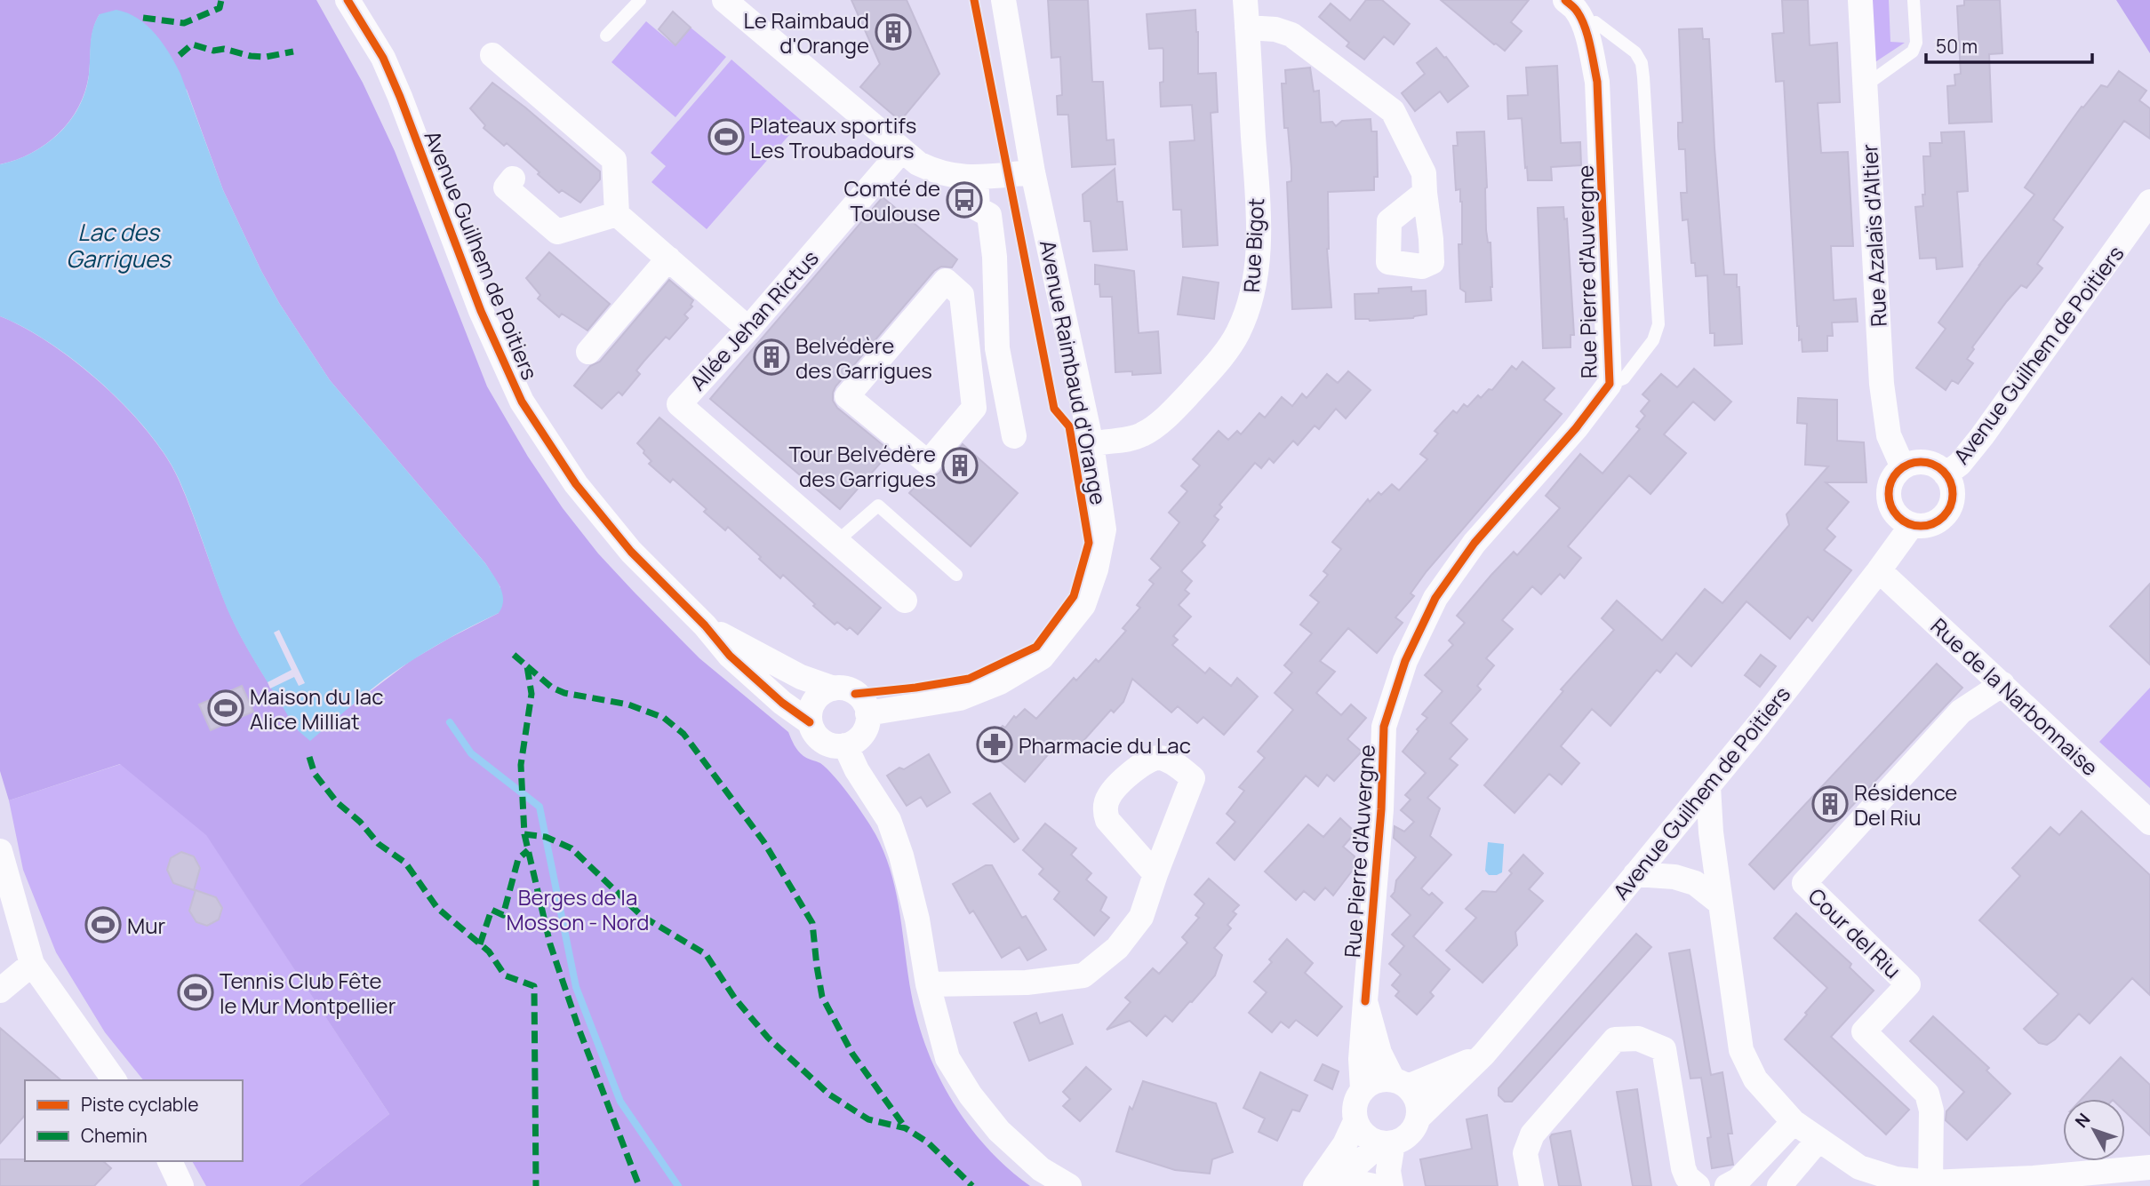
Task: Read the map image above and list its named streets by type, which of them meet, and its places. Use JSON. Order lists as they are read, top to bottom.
{
  "streets": {
    "street": [
      "Rue Azalaïs d'Altier",
      "Rue Bigot",
      "Avenue Guilhem de Poitiers",
      "Rue Pierre d'Auvergne",
      "Allée Jehan Rictus",
      "Avenue Raimbaud d'Orange",
      "Rue de la Narbonnaise",
      "Cour del Riu"
    ]
  },
  "crossings": [
    ["Rue Azalaïs d'Altier", "Avenue Guilhem de Poitiers"],
    ["Rue Bigot", "Avenue Raimbaud d'Orange"],
    ["Avenue Guilhem de Poitiers", "Rue Pierre d'Auvergne"],
    ["Avenue Guilhem de Poitiers", "Avenue Raimbaud d'Orange"],
    ["Avenue Guilhem de Poitiers", "Rue de la Narbonnaise"],
    ["Rue de la Narbonnaise", "Cour del Riu"]
  ],
  "water": ["Lac des Garrigues"],
  "parks": ["Berges de la Mosson - Nord"],
  "places": {
    "building": [
      "Le Raimbaud d'Orange",
      "Belvédère des Garrigues",
      "Tour Belvédère des Garrigues",
      "Résidence Del Riu"
    ],
    "sports": [
      "Plateaux sportifs Les Troubadours",
      "Maison du lac Alice Milliat",
      "Mur",
      "Tennis Club Fête le Mur Montpellier"
    ],
    "bus stop": ["Comté de Toulouse"],
    "pharmacy": ["Pharmacie du Lac"]
  },
  "legend": ["Piste cyclable", "Chemin"],
  "scale_bar": "50 m",
  "north": "top left"
}
